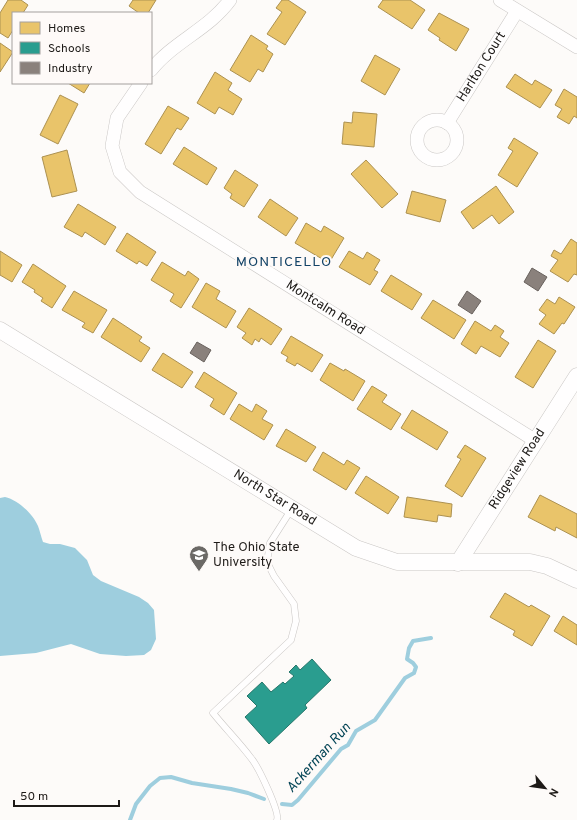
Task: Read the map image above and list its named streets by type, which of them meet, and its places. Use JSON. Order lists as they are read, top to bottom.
{
  "streets": {
    "street": [
      "Harlton Court",
      "Montcalm Road",
      "Ridgeview Road",
      "North Star Road"
    ]
  },
  "crossings": [
    ["Montcalm Road", "Ridgeview Road"],
    ["Ridgeview Road", "North Star Road"]
  ],
  "districts": ["MONTICELLO"],
  "water": ["Ackerman Run"],
  "places": {
    "school or university": ["The Ohio State University"]
  },
  "legend": ["Homes", "Schools", "Industry"],
  "scale_bar": "50 m",
  "north": "bottom right"
}
